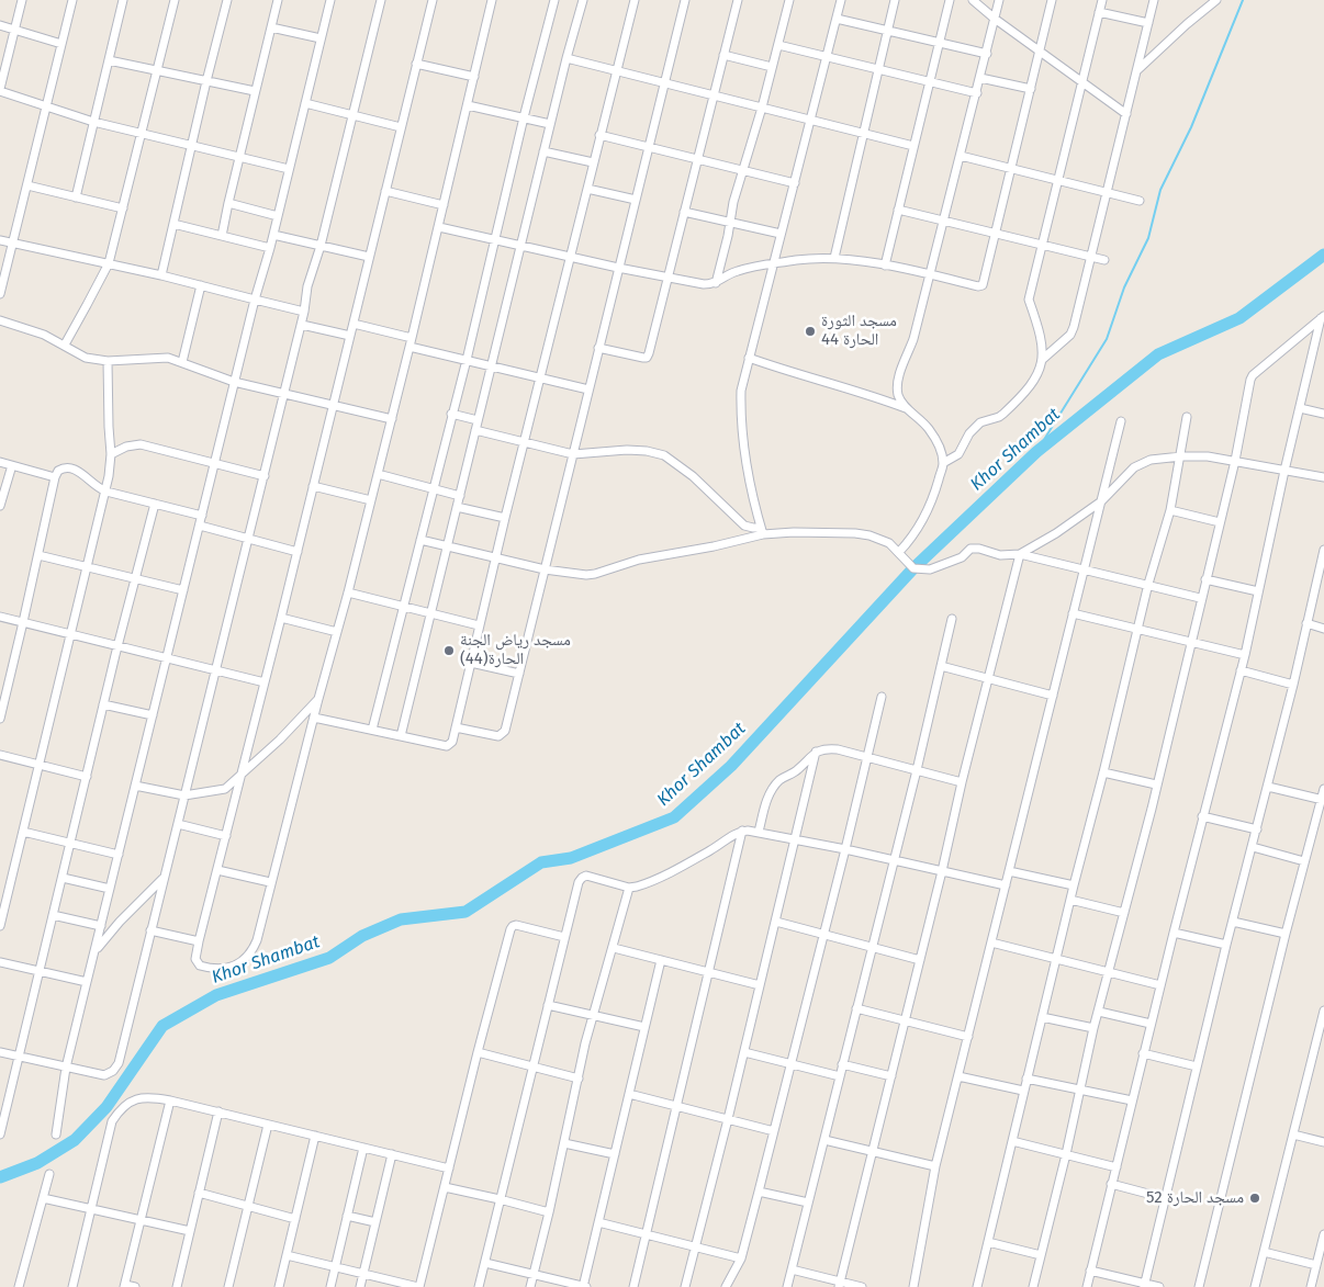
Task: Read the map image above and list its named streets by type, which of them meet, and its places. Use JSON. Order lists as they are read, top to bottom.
{
  "water": ["Khor Shambat"],
  "places": ["مسجد الثورة الحارة 44", "مسجد رياض الجنة الحارة(44)", "مسجد الحارة 52"]
}
